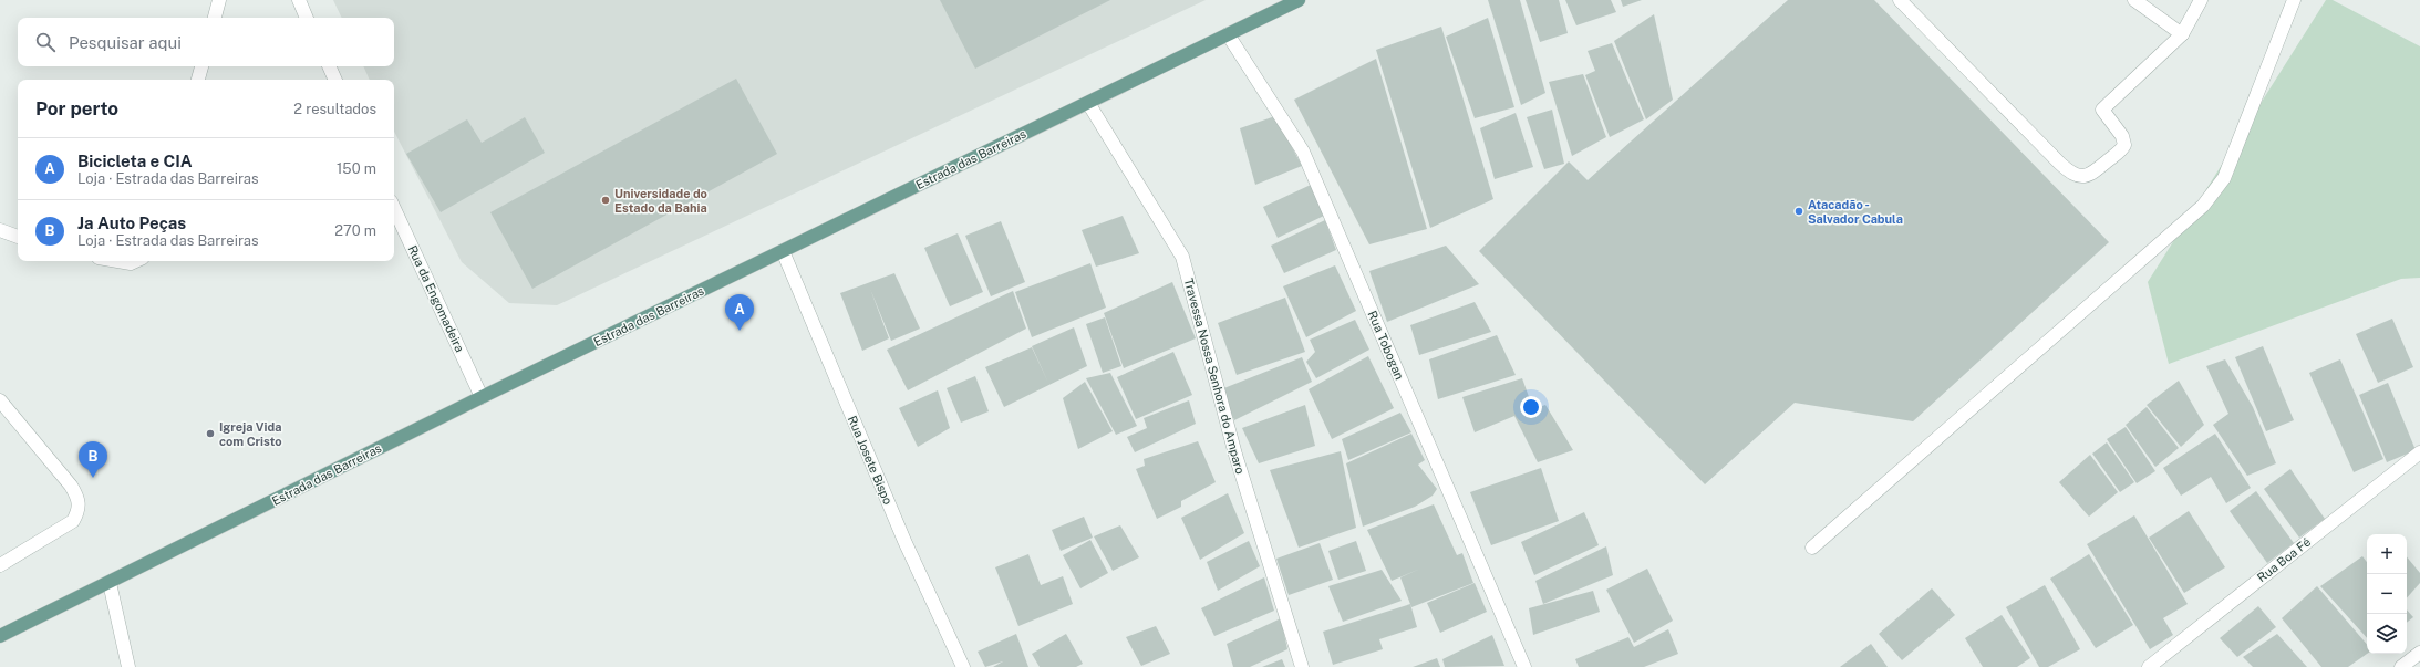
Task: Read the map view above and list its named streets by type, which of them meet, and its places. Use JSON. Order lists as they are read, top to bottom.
{
  "streets": {
    "main road": ["Estrada das Barreiras"],
    "street": [
      "Rua da Engomadeira",
      "Rua Tobogan",
      "Travessa Nossa Senhora do Amparo",
      "Rua Josete Bispo",
      "Rua Boa Fé"
    ]
  },
  "crossings": [
    ["Estrada das Barreiras", "Rua da Engomadeira"],
    ["Estrada das Barreiras", "Rua Tobogan"],
    ["Estrada das Barreiras", "Travessa Nossa Senhora do Amparo"],
    ["Estrada das Barreiras", "Rua Josete Bispo"]
  ],
  "places": ["Universidade do Estado da Bahia", "Atacadão - Salvador Cabula", "Igreja Vida com Cristo"],
  "page": {
    "search": "Pesquisar aqui",
    "heading": ["Por perto", "2 resultados"],
    "list": [
      {
        "mark": "A",
        "name": "Bicicleta e CIA",
        "note": "Loja · Estrada das Barreiras",
        "value": "150 m"
      },
      {
        "mark": "B",
        "name": "Ja Auto Peças",
        "note": "Loja · Estrada das Barreiras",
        "value": "270 m"
      }
    ],
    "pins": ["A", "B"],
    "map_buttons": ["+", "−"]
  }
}
